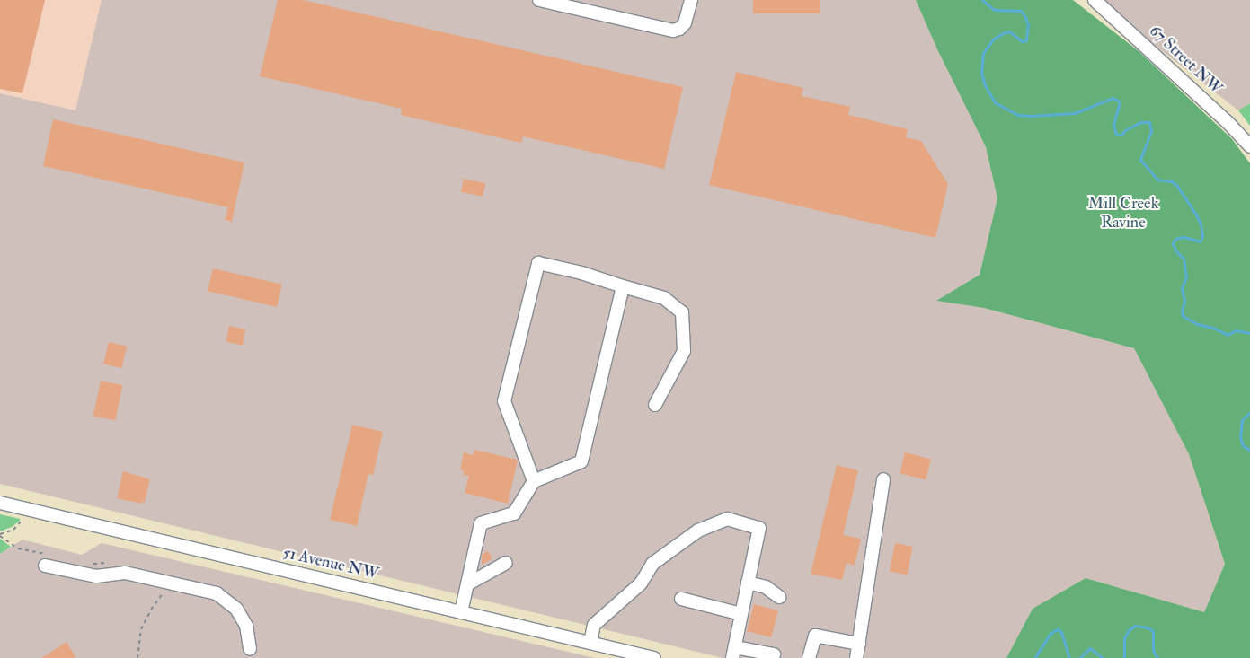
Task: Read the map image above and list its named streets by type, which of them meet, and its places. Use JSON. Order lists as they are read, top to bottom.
{
  "streets": {
    "street": ["67 Street NW", "51 Avenue NW"]
  },
  "parks": ["Mill Creek Ravine"]
}
